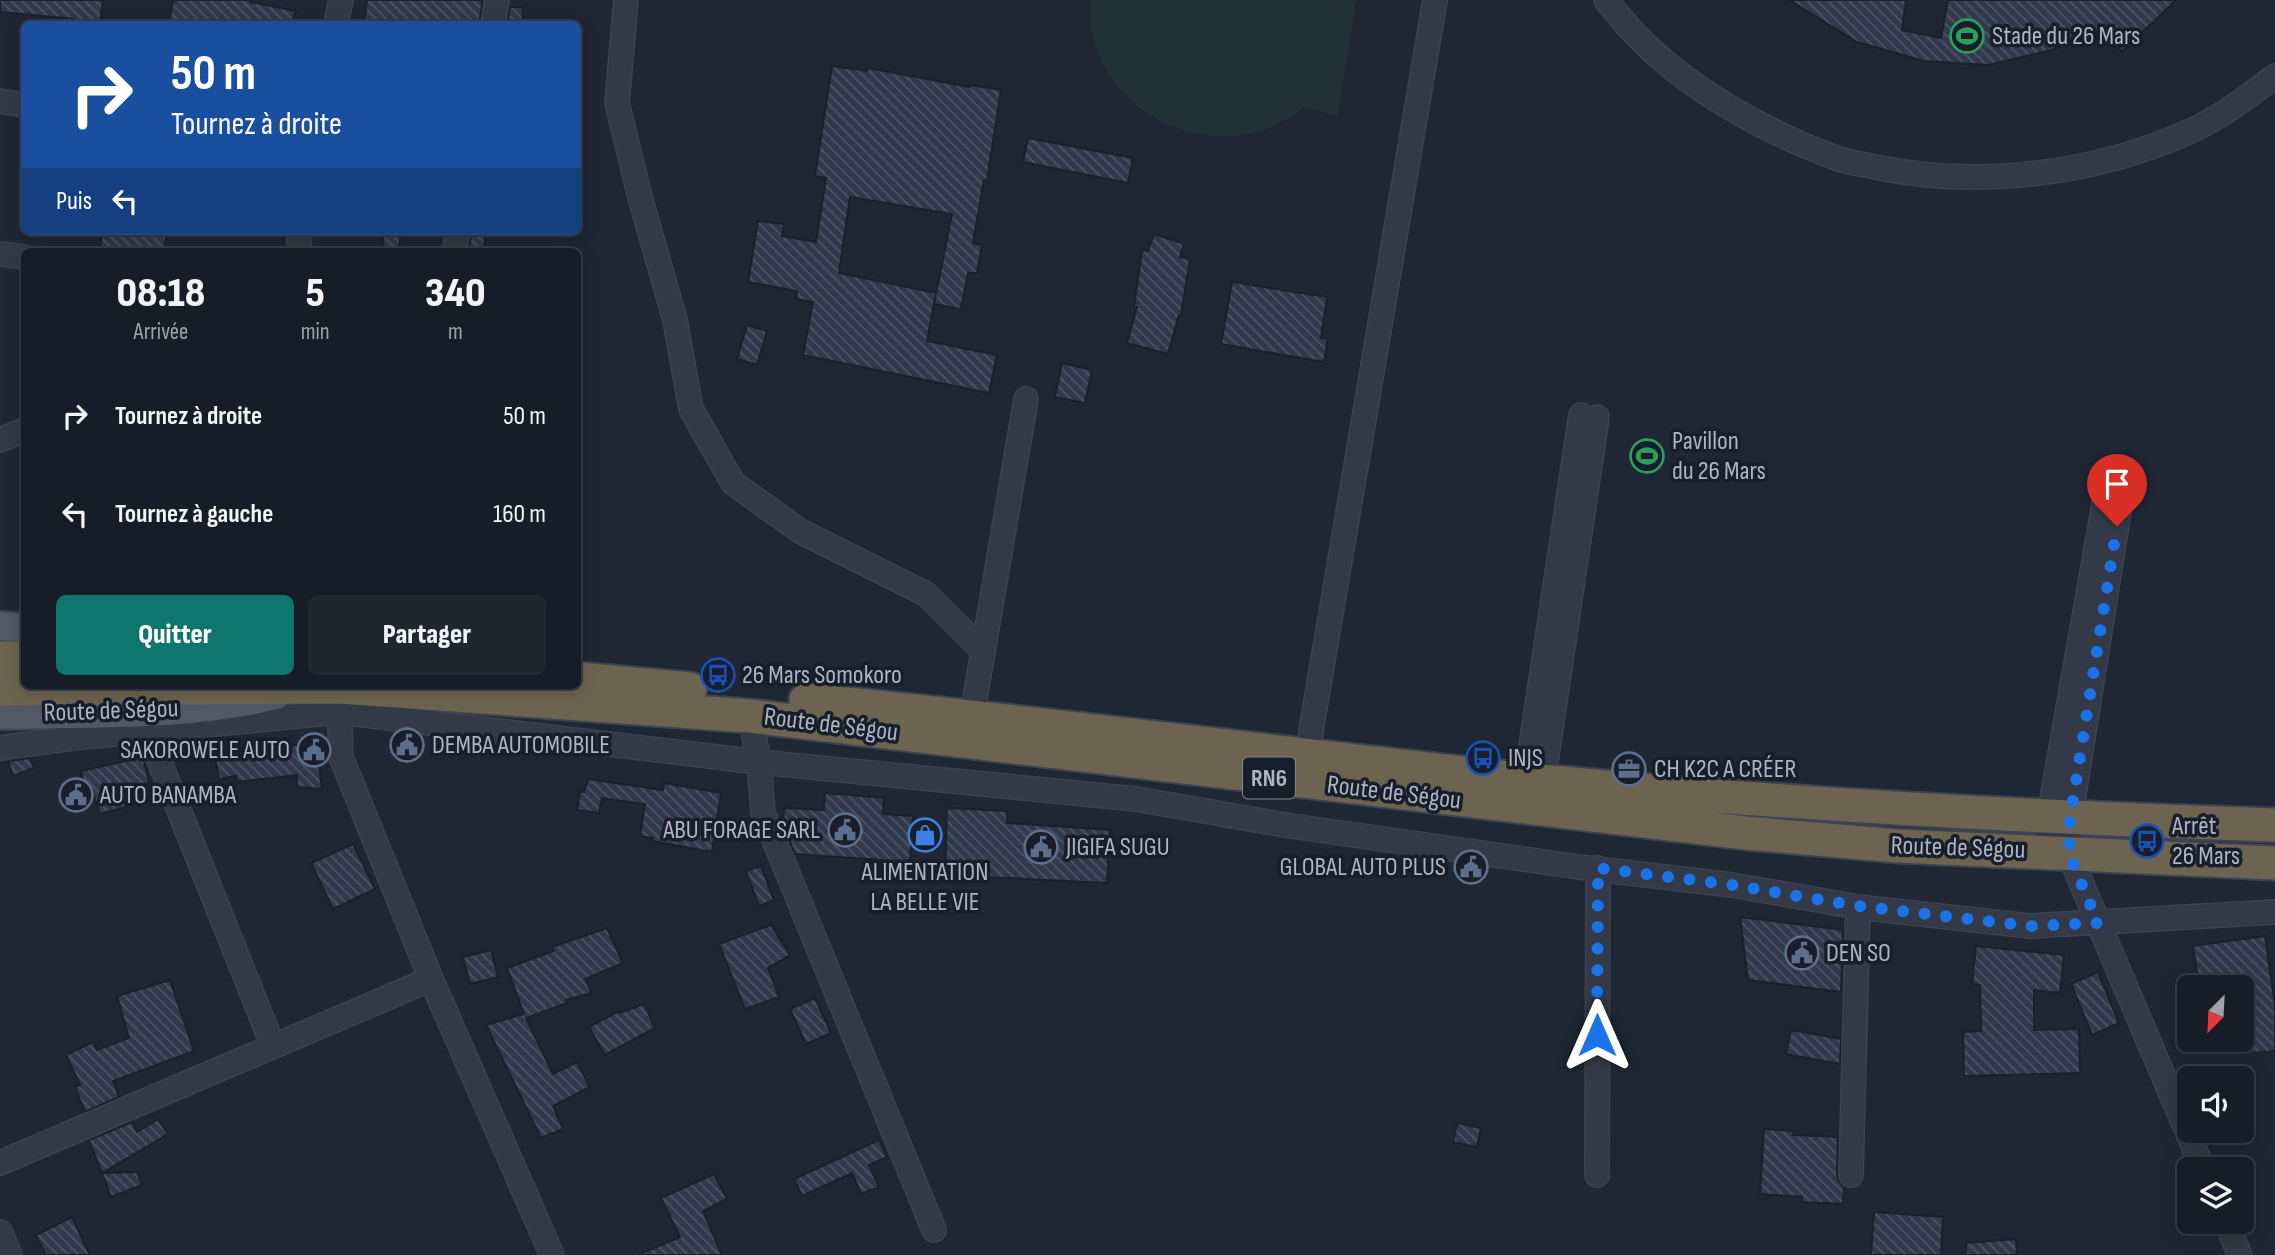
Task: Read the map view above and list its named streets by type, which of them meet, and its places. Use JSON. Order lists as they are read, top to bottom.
{
  "streets": {
    "highway": ["Route de Ségou", "RN6"]
  },
  "places": {
    "sports": ["Stade du 26 Mars", "Pavillon du 26 Mars"],
    "bus stop": ["26 Mars Somokoro", "INJS", "Arrêt 26 Mars"],
    "public building": [
      "DEMBA AUTOMOBILE",
      "SAKOROWELE AUTO",
      "AUTO BANAMBA",
      "ABU FORAGE SARL",
      "JIGIFA SUGU",
      "GLOBAL AUTO PLUS",
      "DEN SO"
    ],
    "office": ["CH K2C A CRÉER"],
    "shop": ["ALIMENTATION LA BELLE VIE"]
  },
  "north": "bottom left",
  "page": {
    "turn": ["50 m", "Tournez à droite"],
    "then": "Puis",
    "eta": [
      "08:18",
      "Arrivée",
      "5",
      "min",
      "340",
      "m"
    ],
    "list": [
      {
        "name": "Tournez à droite",
        "value": "50 m"
      },
      {
        "name": "Tournez à gauche",
        "value": "160 m"
      }
    ],
    "buttons": ["Quitter", "Partager"]
  }
}
